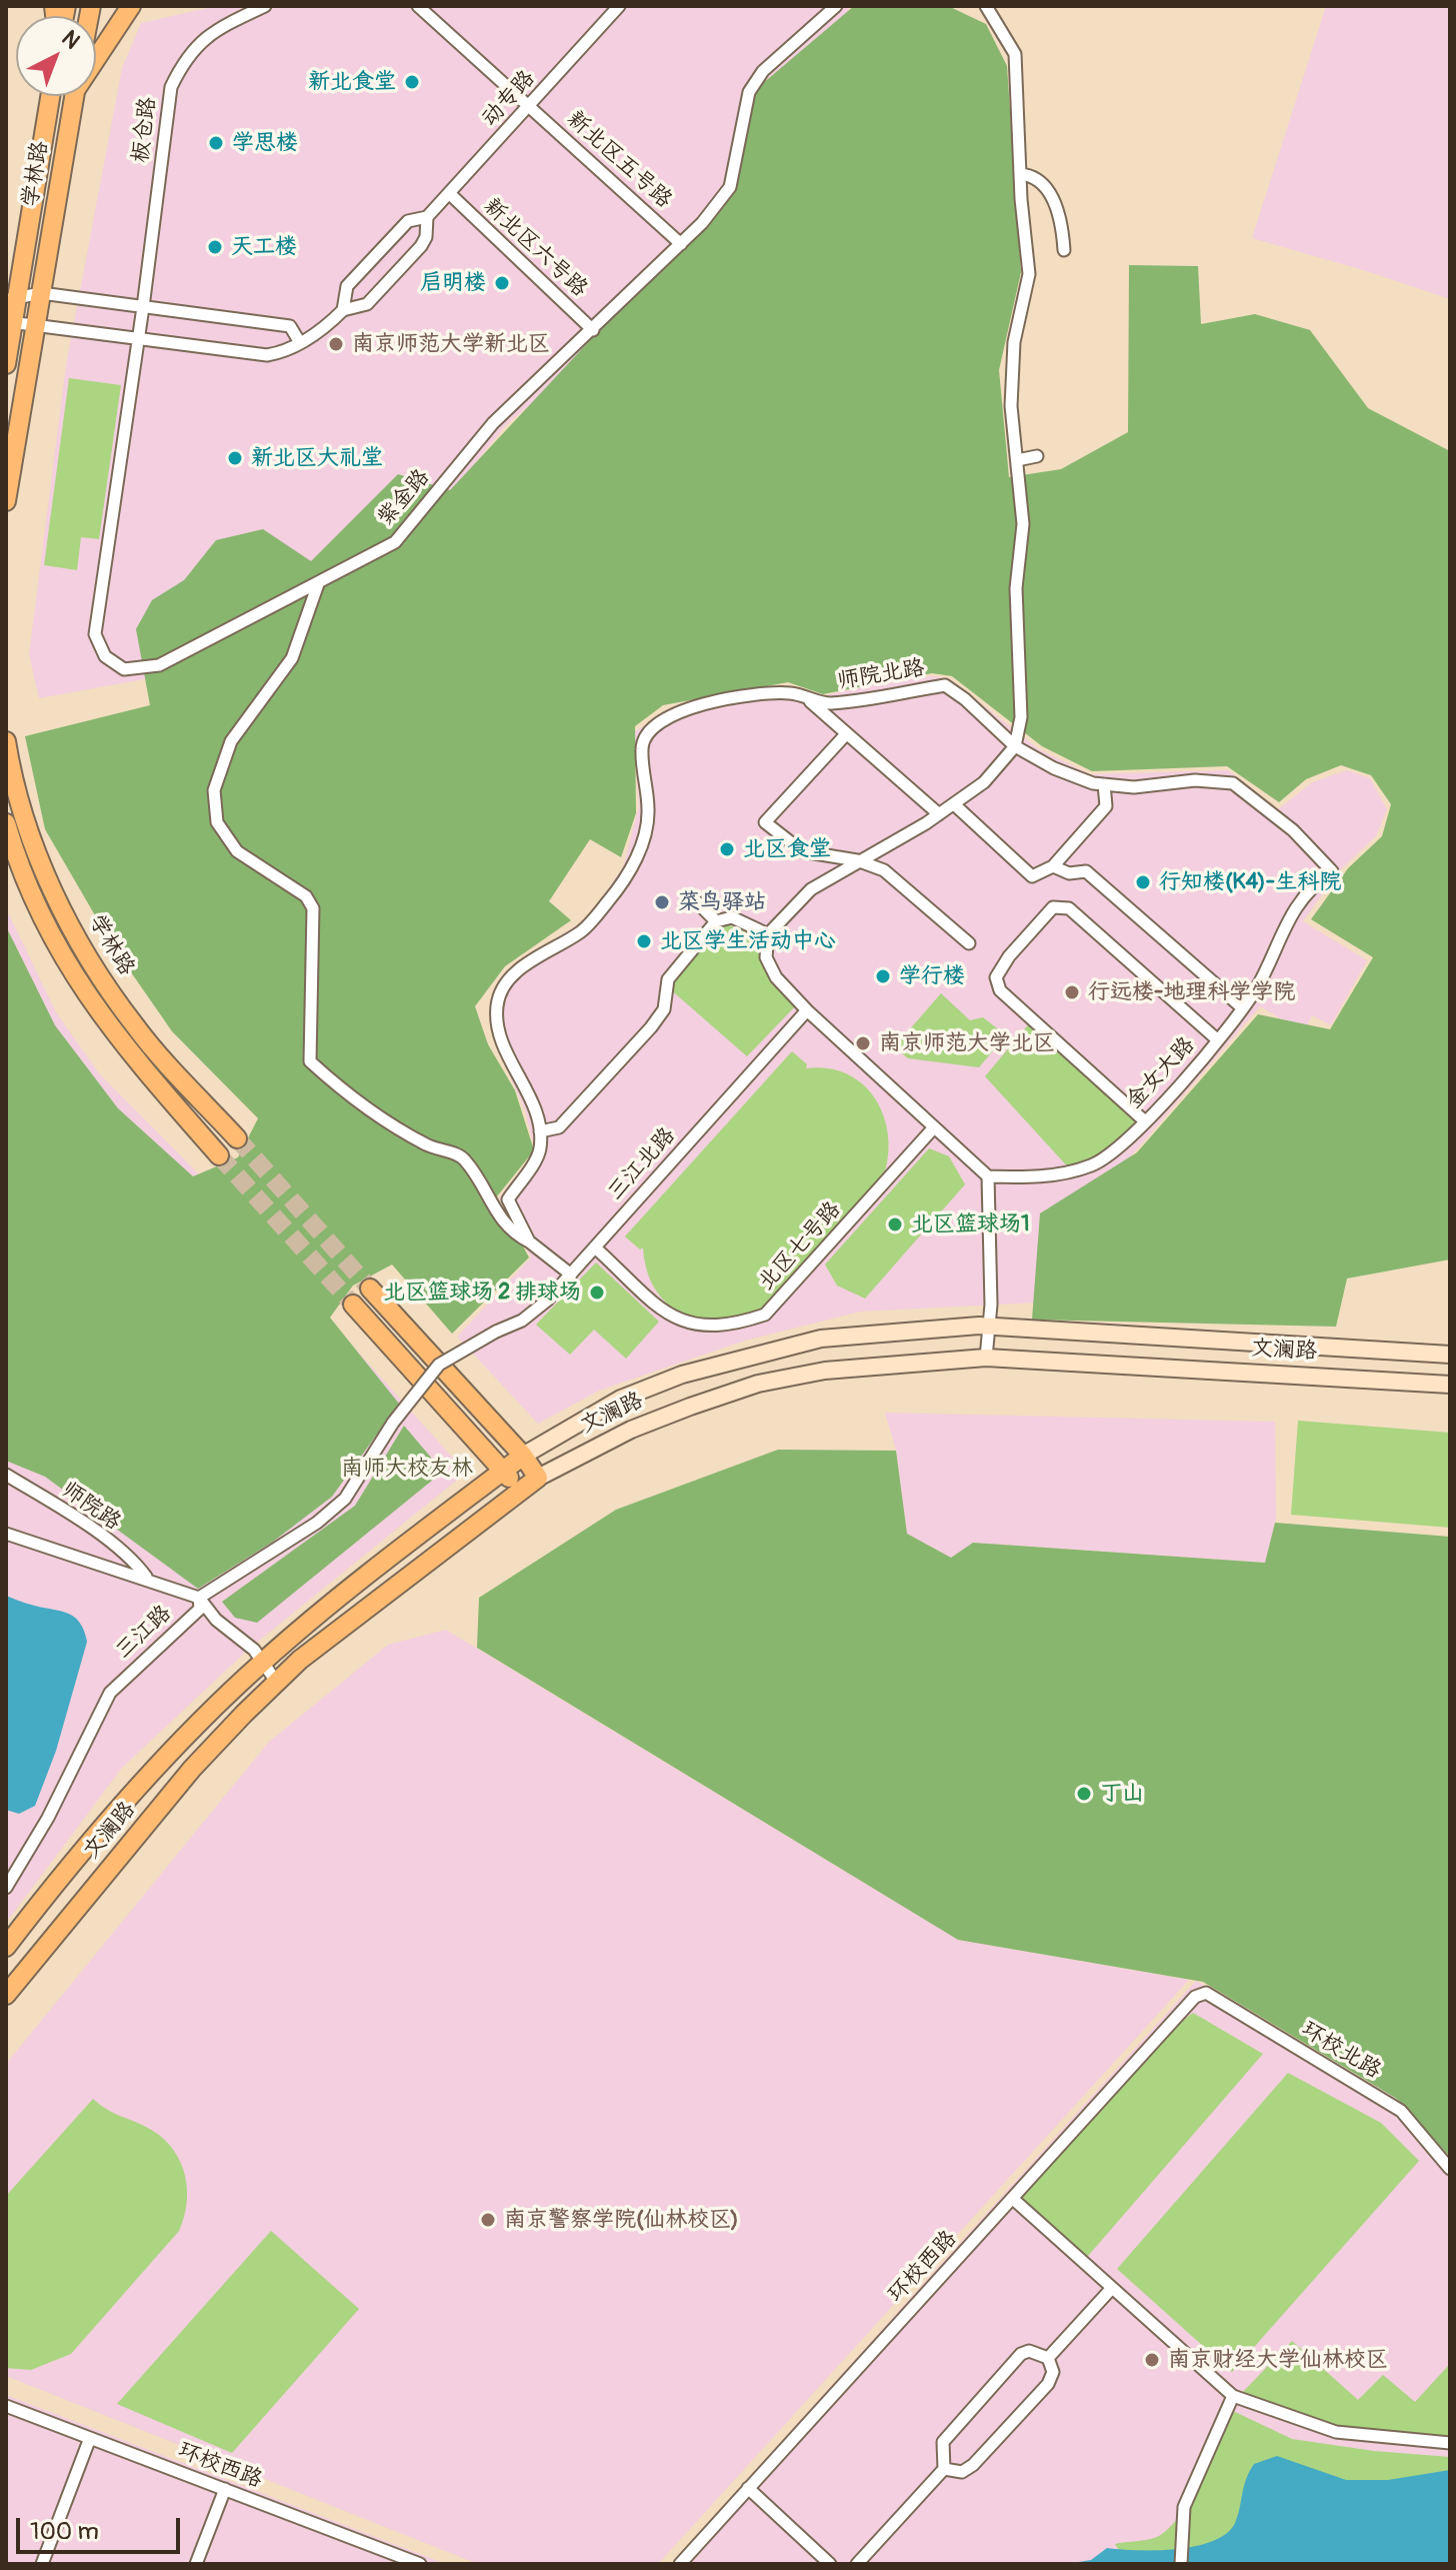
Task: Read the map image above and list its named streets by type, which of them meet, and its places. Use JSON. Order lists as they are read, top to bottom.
{
  "streets": {
    "main road": ["学林路", "文澜路"],
    "street": [
      "动专路",
      "板仓路",
      "新北区五号路",
      "新北区六号路",
      "紫金路",
      "师院北路",
      "金女大路",
      "三江北路",
      "北区七号路",
      "师院路",
      "三江路",
      "环校北路",
      "环校西路"
    ]
  },
  "crossings": [
    ["动专路", "新北区五号路"],
    ["动专路", "新北区六号路"],
    ["板仓路", "紫金路"],
    ["新北区五号路", "紫金路"],
    ["新北区六号路", "紫金路"],
    ["师院北路", "金女大路"],
    ["三江北路", "北区七号路"],
    ["三江北路", "三江路"],
    ["文澜路", "师院路"],
    ["师院路", "三江路"],
    ["环校北路", "环校西路"]
  ],
  "parks": ["南师大校友林"],
  "places": [
    "新北食堂",
    "学思楼",
    "天工楼",
    "启明楼",
    "南京师范大学新北区",
    "新北区大礼堂",
    "北区食堂",
    "行知楼(K4)-生科院",
    "菜鸟驿站",
    "北区学生活动中心",
    "学行楼",
    "行远楼-地理科学学院",
    "南京师范大学北区",
    "北区篮球场1",
    "北区篮球场 2 排球场",
    "丁山",
    "南京警察学院(仙林校区)",
    "南京财经大学仙林校区"
  ],
  "scale_bar": "100 m",
  "north": "top right"
}
